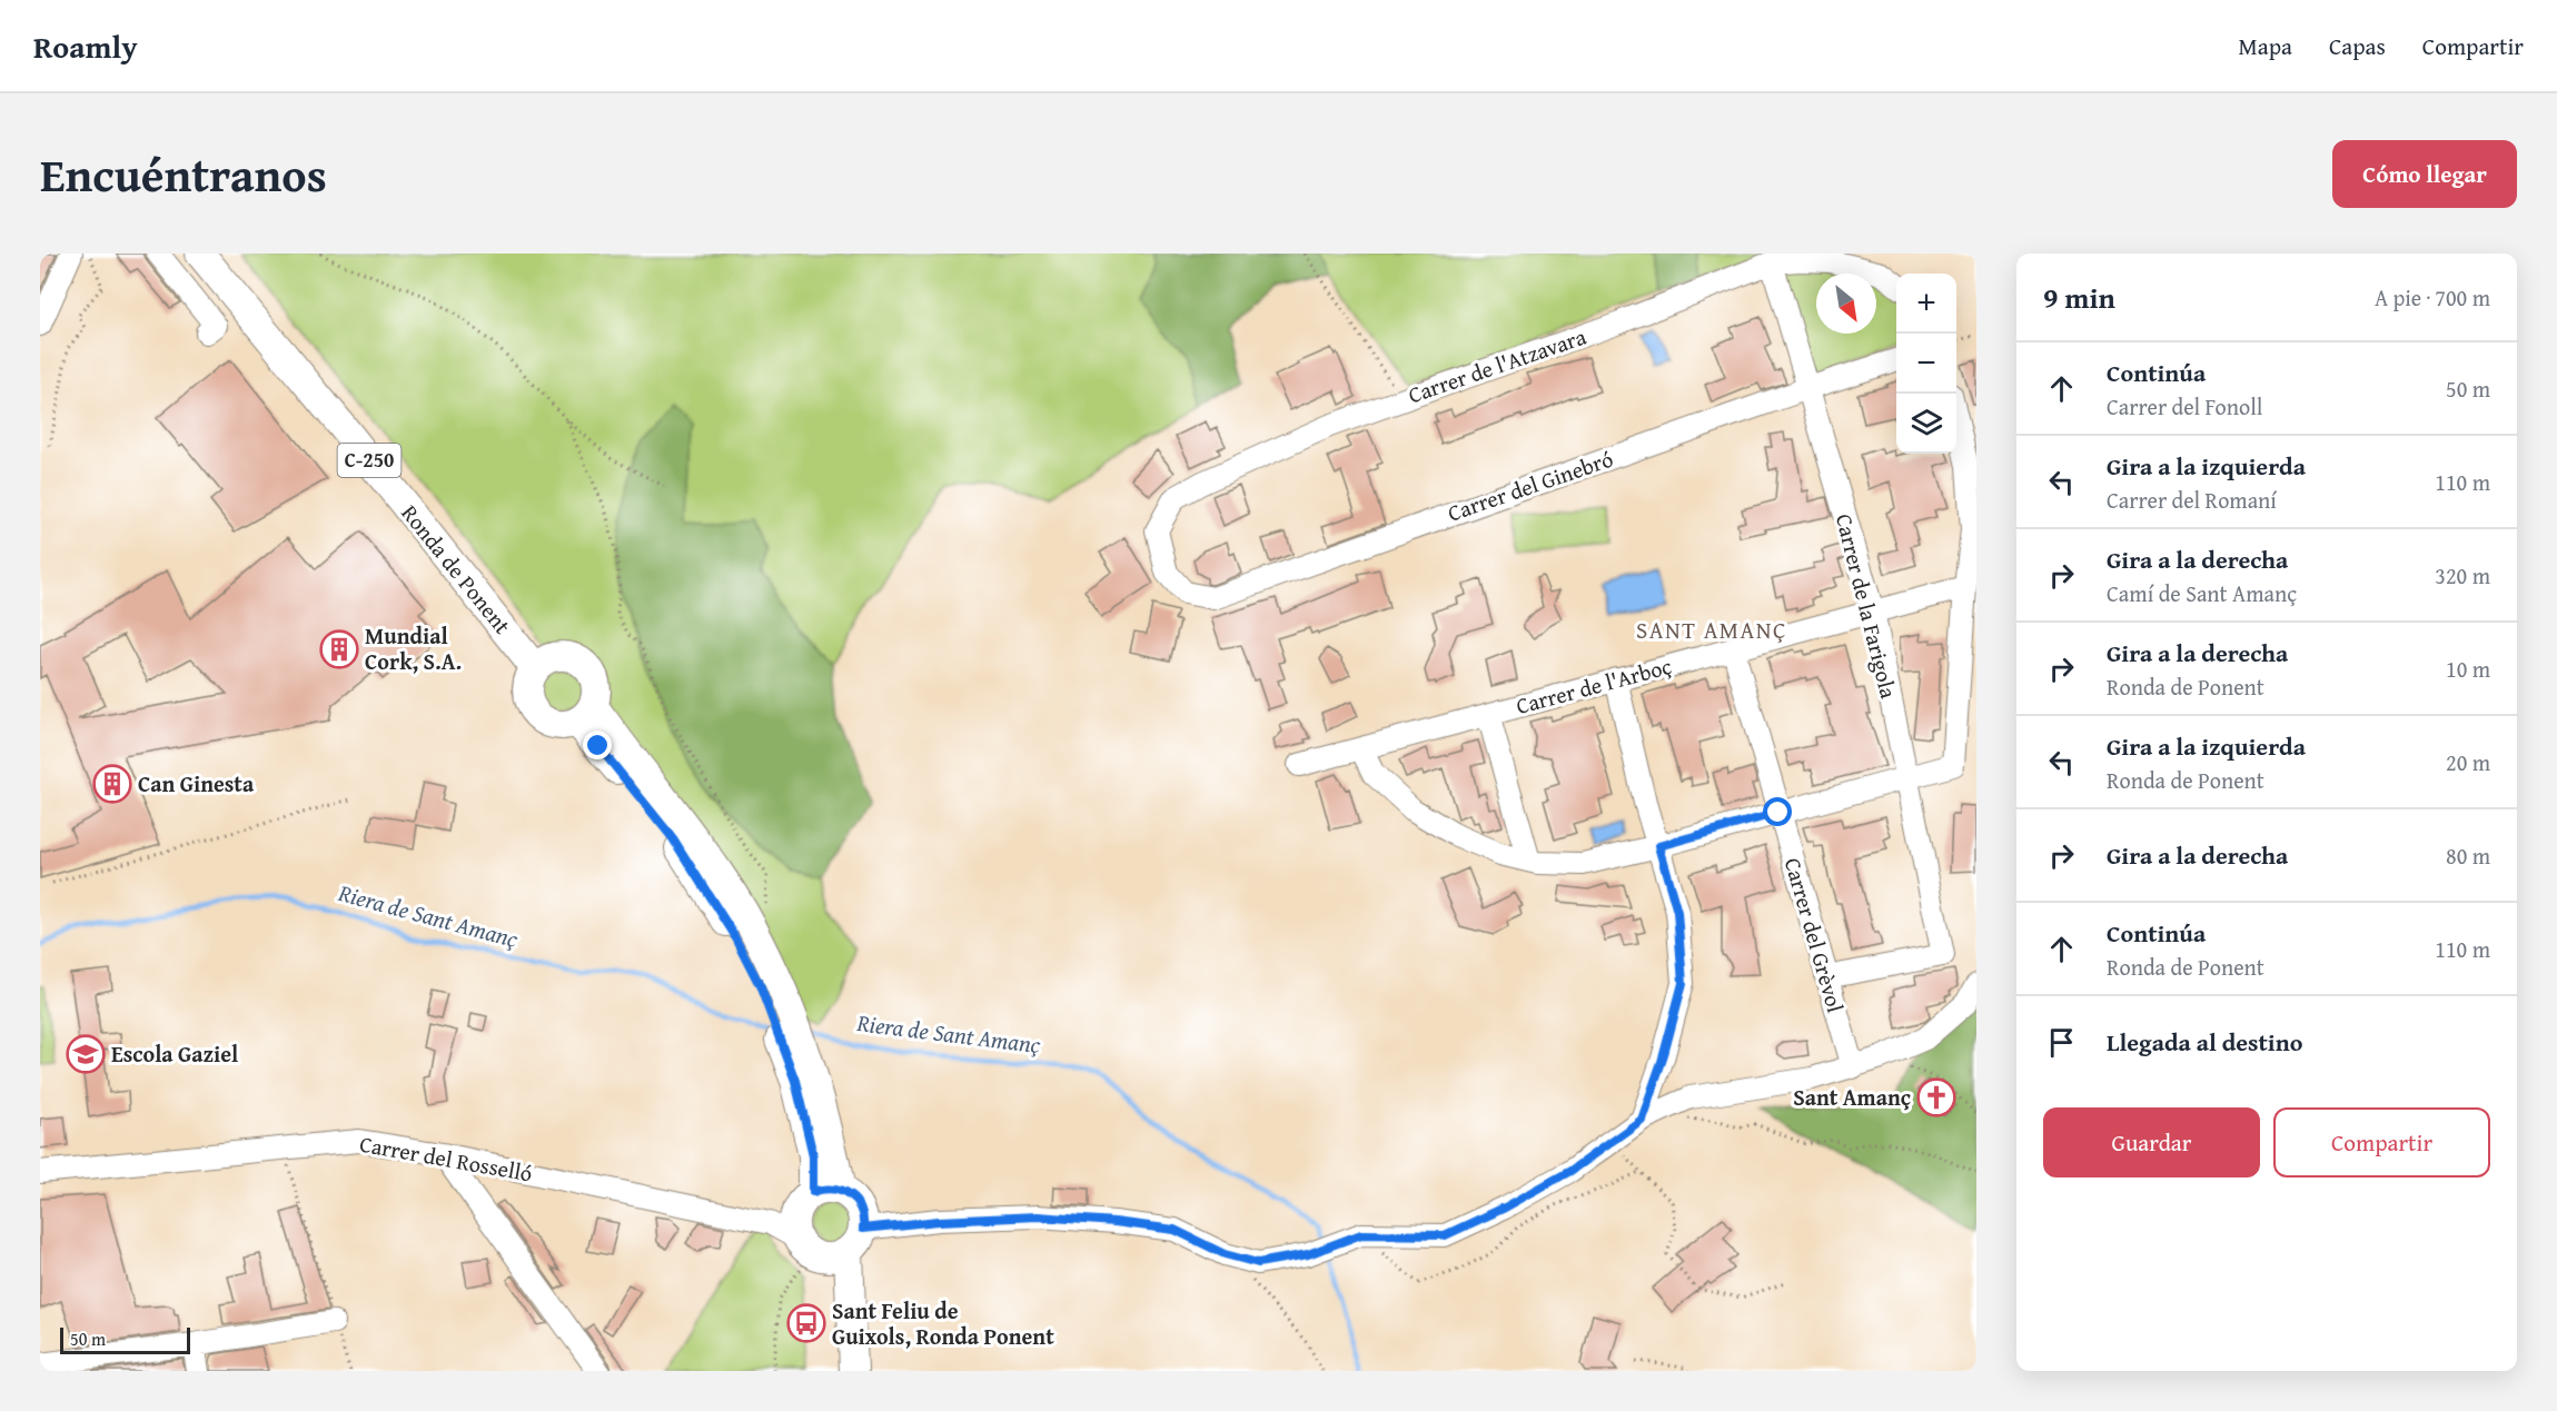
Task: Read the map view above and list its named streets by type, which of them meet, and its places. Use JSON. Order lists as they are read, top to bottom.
{
  "streets": {
    "main road": ["C-250", "Ronda de Ponent"],
    "street": [
      "Carrer de l'Atzavara",
      "Carrer del Ginebró",
      "Carrer de la Farigola",
      "Carrer de l'Arboç",
      "Carrer del Grèvol",
      "Carrer del Rosselló"
    ]
  },
  "crossings": [
    ["Carrer de l'Atzavara", "Carrer del Ginebró"],
    ["Carrer de l'Atzavara", "Carrer de la Farigola"],
    ["C-250", "Ronda de Ponent"],
    ["Carrer del Ginebró", "Carrer de la Farigola"],
    ["Carrer de la Farigola", "Carrer de l'Arboç"],
    ["Carrer de la Farigola", "Carrer del Grèvol"],
    ["Carrer de l'Arboç", "Carrer del Grèvol"]
  ],
  "districts": ["SANT AMANÇ"],
  "water": ["Riera de Sant Amanç"],
  "places": {
    "building": ["Mundial Cork, S.A.", "Can Ginesta"],
    "school or university": ["Escola Gaziel"],
    "church": ["Sant Amanç"],
    "bus stop": ["Sant Feliu de Guixols, Ronda Ponent"]
  },
  "scale_bar": "50 m",
  "north": "bottom right",
  "page": {
    "header": "Roamly",
    "nav": ["Mapa", "Capas", "Compartir"],
    "title": "Encuéntranos",
    "buttons": [
      "Cómo llegar",
      ["Guardar", "Compartir"]
    ],
    "heading": ["9 min", "A pie · 700 m"],
    "map_buttons": ["+", "−"],
    "list": [
      ["Continúa", "Carrer del Fonoll", "50 m"],
      ["Gira a la izquierda", "Carrer del Romaní", "110 m"],
      ["Gira a la derecha", "Camí de Sant Amanç", "320 m"],
      ["Gira a la derecha", "Ronda de Ponent", "10 m"],
      ["Gira a la izquierda", "Ronda de Ponent", "20 m"],
      ["Gira a la derecha", "80 m"],
      ["Continúa", "Ronda de Ponent", "110 m"],
      "Llegada al destino"
    ],
    "scale": "50 m"
  }
}
